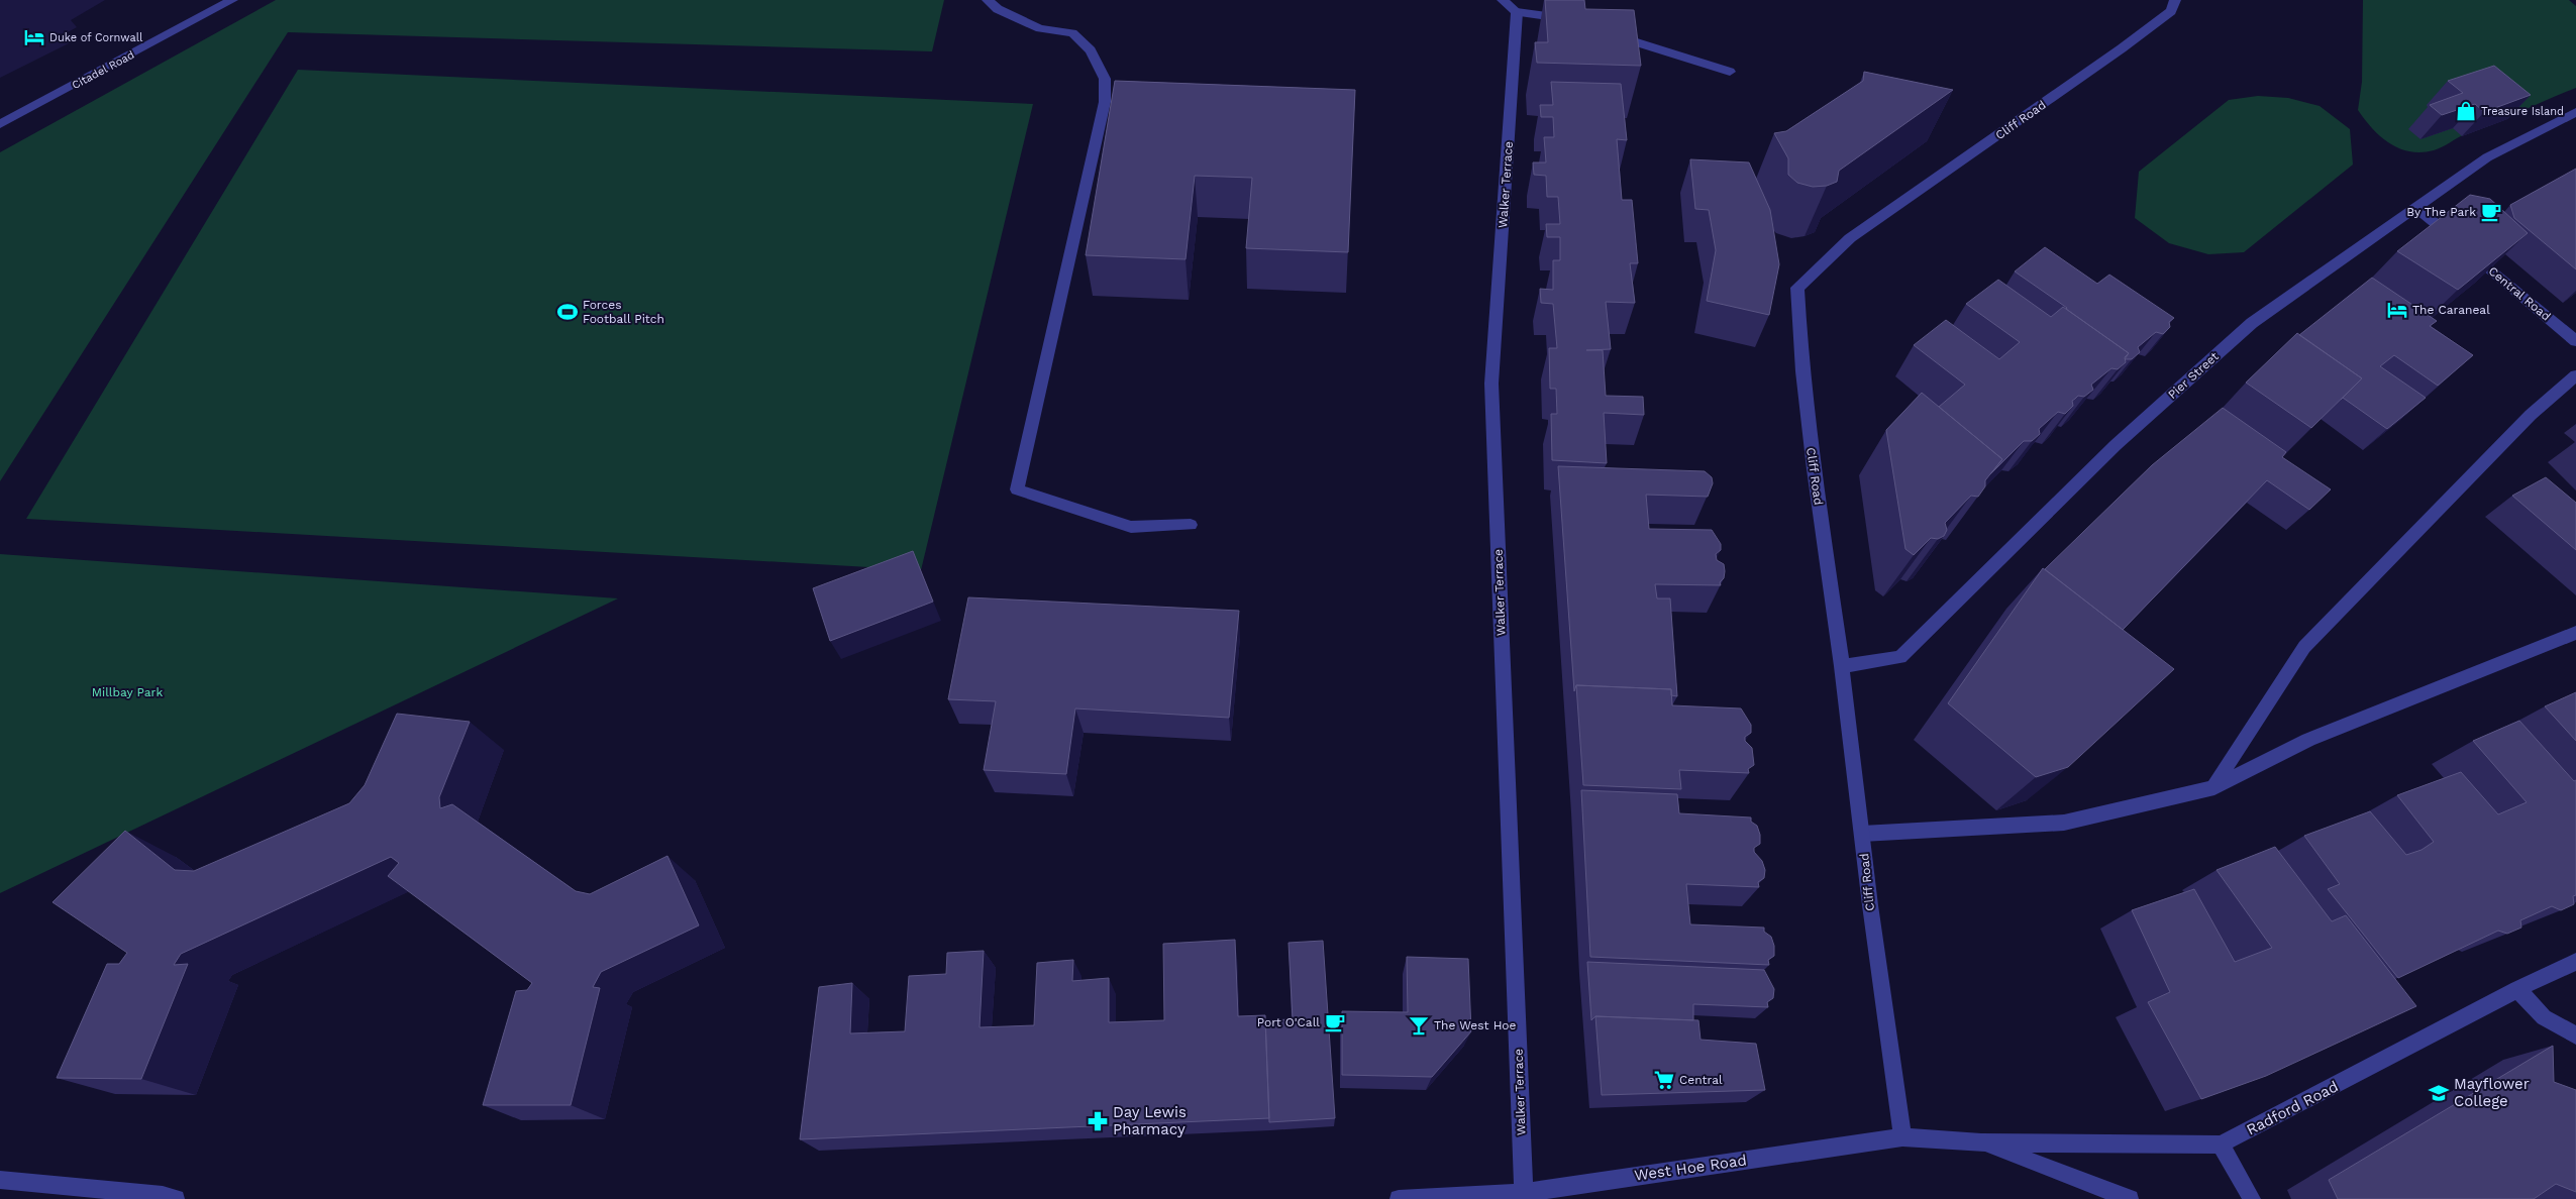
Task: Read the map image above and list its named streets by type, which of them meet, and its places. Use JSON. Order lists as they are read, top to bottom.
{
  "streets": {
    "street": [
      "Citadel Road",
      "Cliff Road",
      "Walker Terrace",
      "Central Road",
      "Pier Street",
      "Radford Road",
      "West Hoe Road"
    ]
  },
  "crossings": [
    ["Cliff Road", "Pier Street"],
    ["Cliff Road", "West Hoe Road"],
    ["Walker Terrace", "West Hoe Road"],
    ["Central Road", "Pier Street"],
    ["Radford Road", "West Hoe Road"]
  ],
  "parks": ["Millbay Park"],
  "places": {
    "hotel": ["Duke of Cornwall", "The Caraneal"],
    "shop": ["Treasure Island"],
    "cafe": ["By The Park", "Port O'Call"],
    "sports": ["Forces Football Pitch"],
    "bar": ["The West Hoe"],
    "supermarket": ["Central"],
    "school or university": ["Mayflower College"],
    "pharmacy": ["Day Lewis Pharmacy"]
  }
}
